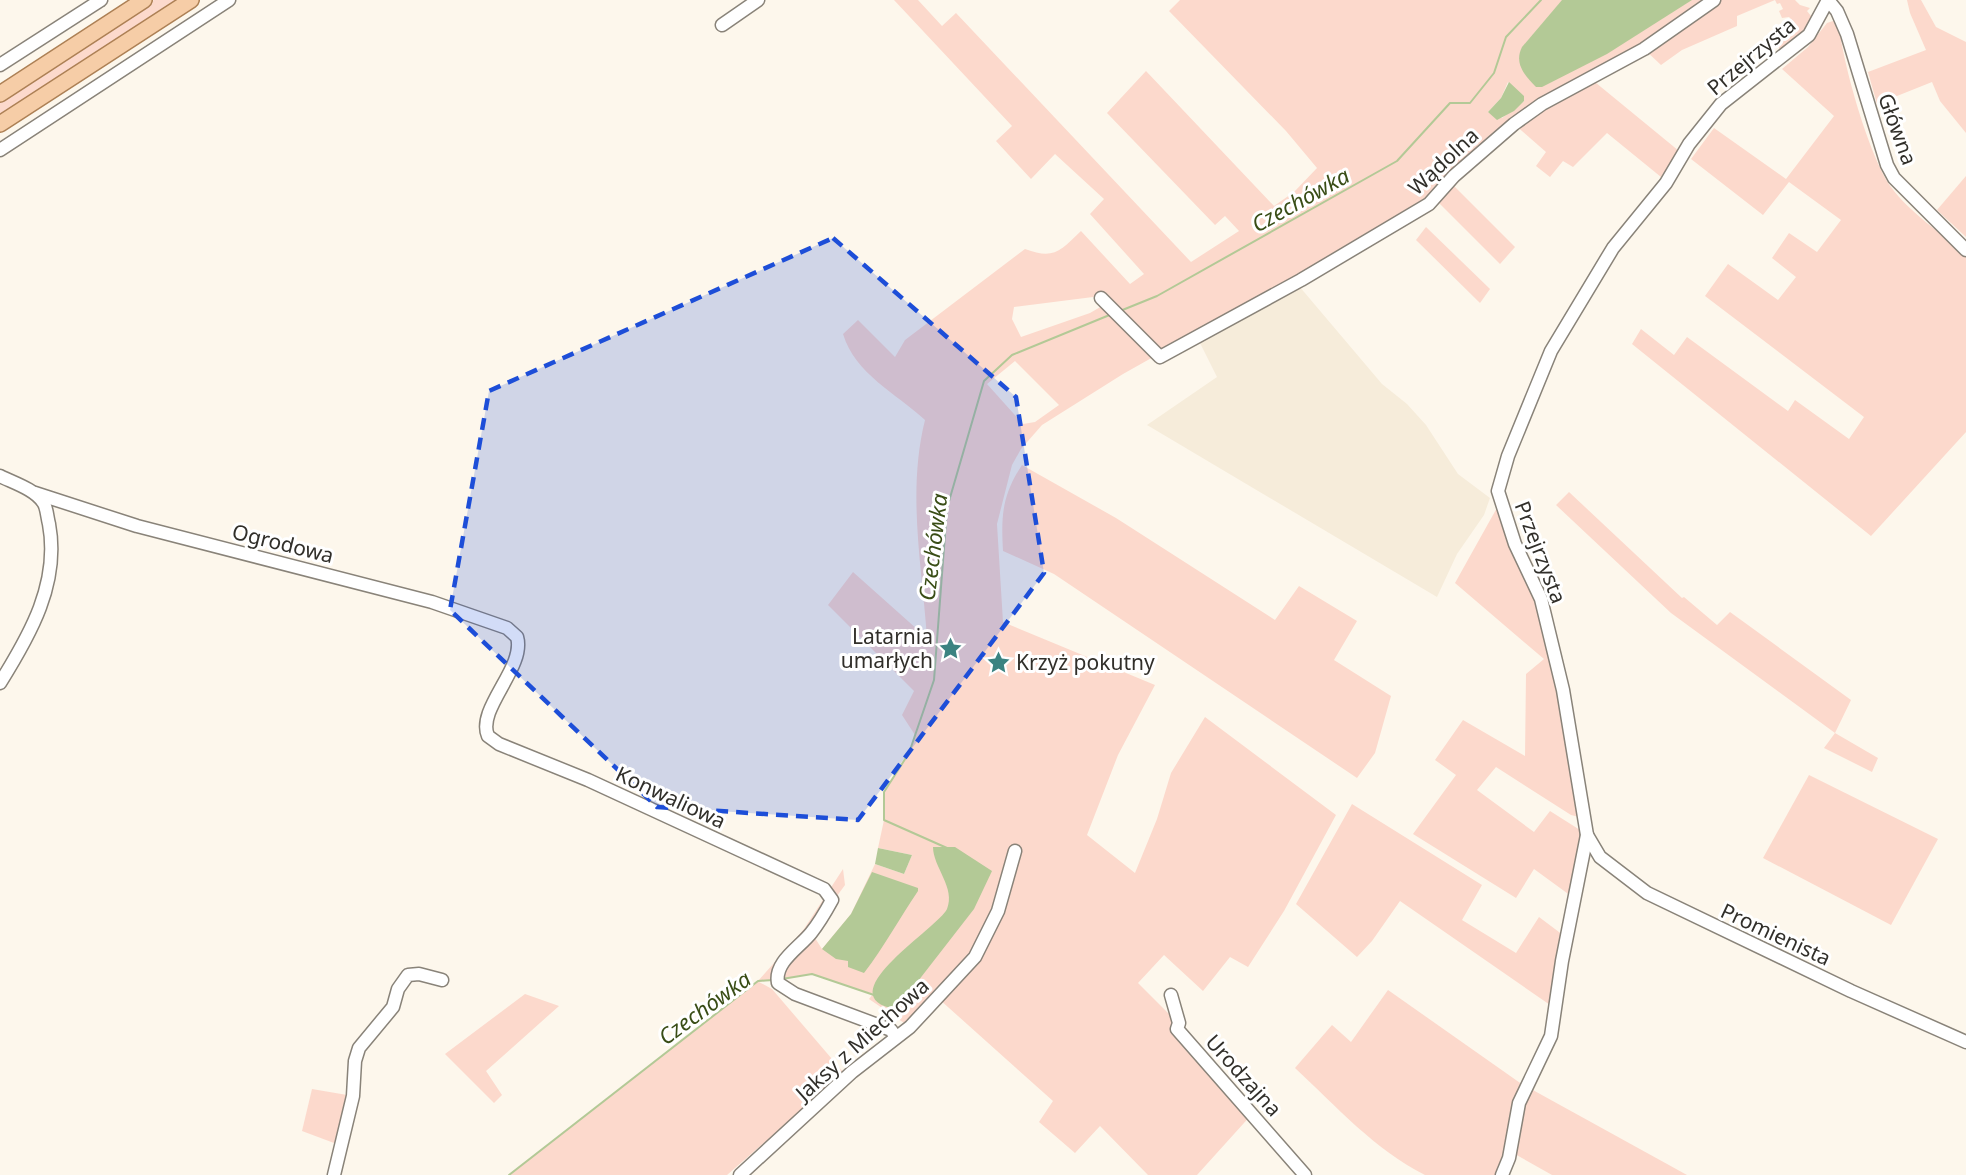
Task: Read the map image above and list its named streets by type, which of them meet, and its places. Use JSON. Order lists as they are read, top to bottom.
{
  "streets": {
    "street": [
      "Przejrzysta",
      "Główna",
      "Wądolna",
      "Ogrodowa",
      "Konwaliowa",
      "Promienista",
      "Jaksy z Miechowa",
      "Urodzajna"
    ]
  },
  "crossings": [
    ["Przejrzysta", "Główna"],
    ["Przejrzysta", "Promienista"],
    ["Ogrodowa", "Konwaliowa"],
    ["Konwaliowa", "Jaksy z Miechowa"]
  ],
  "water": ["Czechówka"],
  "places": {
    "place": ["Latarnia umarłych", "Krzyż pokutny"]
  }
}
